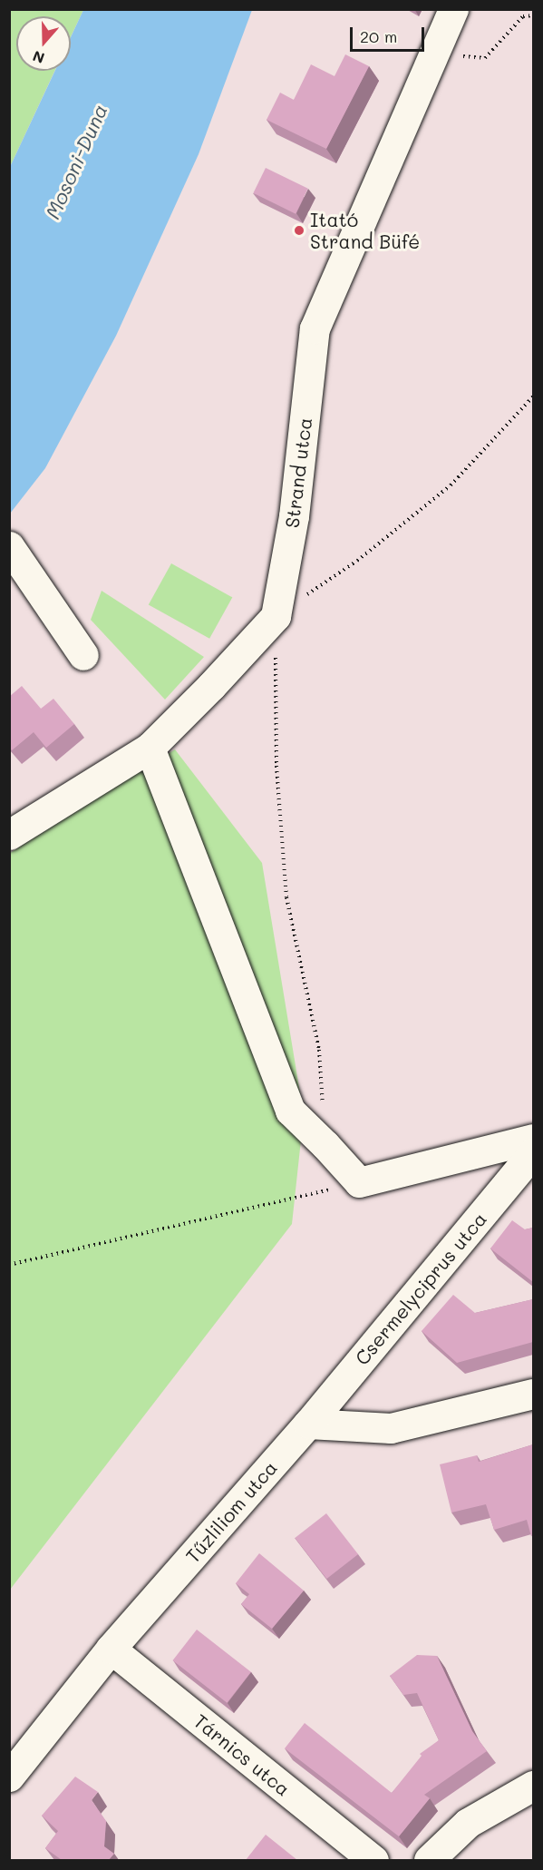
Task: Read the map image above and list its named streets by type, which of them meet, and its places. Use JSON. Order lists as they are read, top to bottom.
{
  "streets": {
    "street": [
      "Strand utca",
      "Csermelyciprus utca",
      "Tűzliliom utca",
      "Tárnics utca"
    ]
  },
  "crossings": [
    ["Csermelyciprus utca", "Tűzliliom utca"],
    ["Tűzliliom utca", "Tárnics utca"]
  ],
  "water": ["Mosoni-Duna"],
  "places": ["Itató Strand Büfé"],
  "scale_bar": "20 m",
  "north": "bottom"
}
